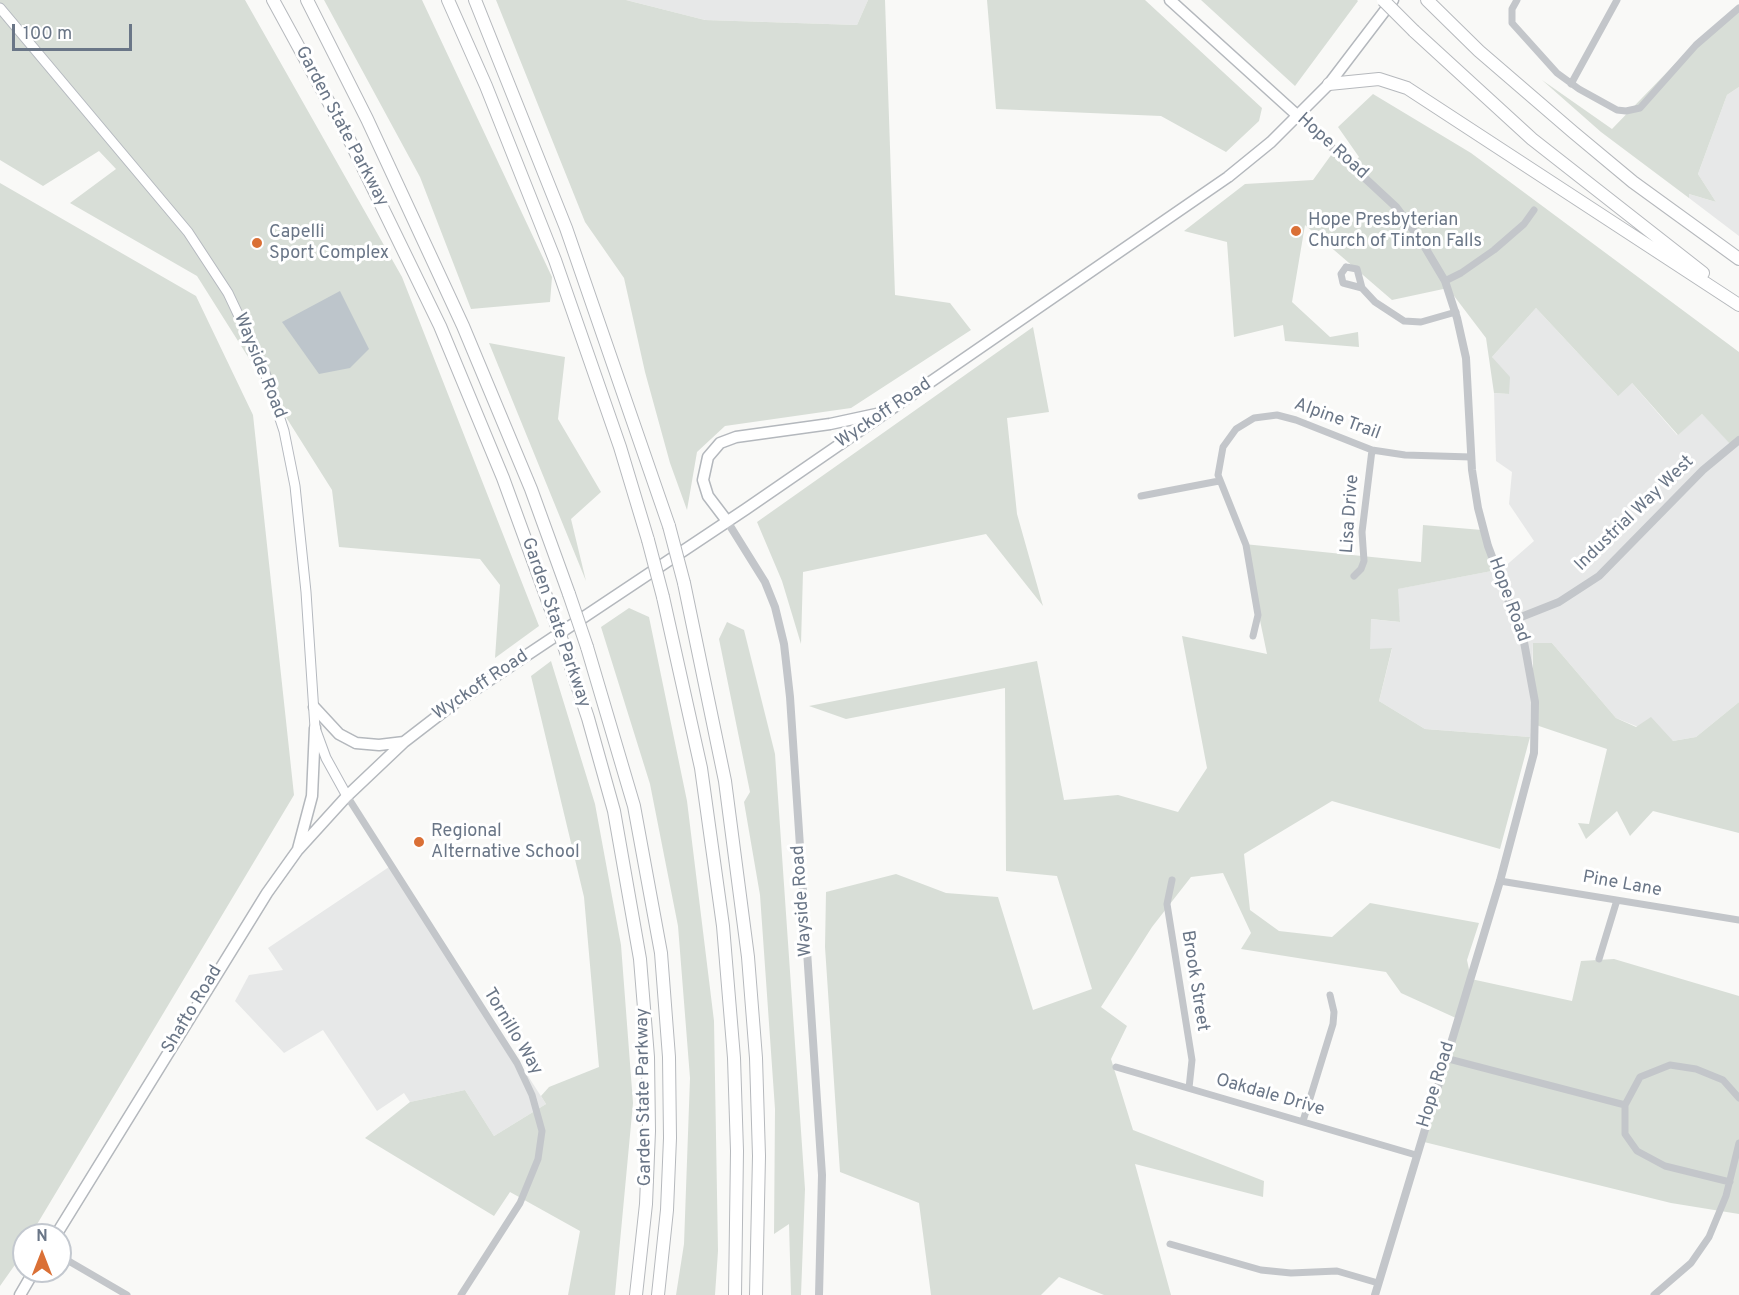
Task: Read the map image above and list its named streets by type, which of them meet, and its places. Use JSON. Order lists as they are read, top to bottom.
{
  "streets": {
    "highway": ["Garden State Parkway"],
    "main road": [
      "Hope Road",
      "Wayside Road",
      "Wyckoff Road",
      "Shafto Road"
    ],
    "street": [
      "Alpine Trail",
      "Lisa Drive",
      "Industrial Way West",
      "Pine Lane",
      "Brook Street",
      "Tornillo Way",
      "Oakdale Drive"
    ]
  },
  "crossings": [
    ["Hope Road", "Wyckoff Road"],
    ["Hope Road", "Alpine Trail"],
    ["Hope Road", "Industrial Way West"],
    ["Hope Road", "Pine Lane"],
    ["Hope Road", "Oakdale Drive"],
    ["Wayside Road", "Wyckoff Road"],
    ["Wayside Road", "Shafto Road"],
    ["Wayside Road", "Tornillo Way"],
    ["Wyckoff Road", "Shafto Road"],
    ["Wyckoff Road", "Tornillo Way"],
    ["Alpine Trail", "Lisa Drive"],
    ["Brook Street", "Oakdale Drive"],
    ["Shafto Road", "Tornillo Way"]
  ],
  "places": ["Hope Presbyterian Church of Tinton Falls", "Capelli Sport Complex", "Regional Alternative School"],
  "scale_bar": "100 m",
  "north": "top"
}
